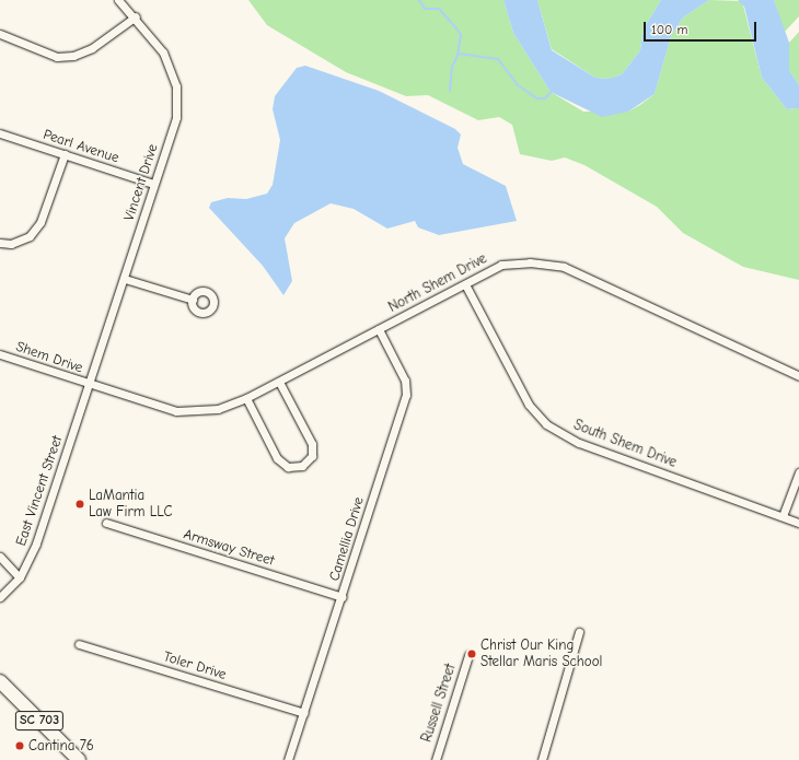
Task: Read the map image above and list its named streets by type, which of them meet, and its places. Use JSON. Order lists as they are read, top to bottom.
{
  "streets": {
    "main road": ["SC 703"],
    "street": [
      "Pearl Avenue",
      "Vincent Drive",
      "North Shem Drive",
      "Shem Drive",
      "South Shem Drive",
      "East Vincent Street",
      "Camellia Drive",
      "Armsway Street",
      "Toler Drive",
      "Russell Street"
    ]
  },
  "crossings": [
    ["Pearl Avenue", "Vincent Drive"],
    ["Vincent Drive", "North Shem Drive"],
    ["Vincent Drive", "Shem Drive"],
    ["Vincent Drive", "East Vincent Street"],
    ["North Shem Drive", "Shem Drive"],
    ["North Shem Drive", "South Shem Drive"],
    ["North Shem Drive", "East Vincent Street"],
    ["North Shem Drive", "Camellia Drive"],
    ["Shem Drive", "East Vincent Street"],
    ["Camellia Drive", "Armsway Street"],
    ["Camellia Drive", "Toler Drive"]
  ],
  "places": ["LaMantia Law Firm LLC", "Christ Our King Stellar Maris School", "Cantina 76"],
  "scale_bar": "100 m"
}
